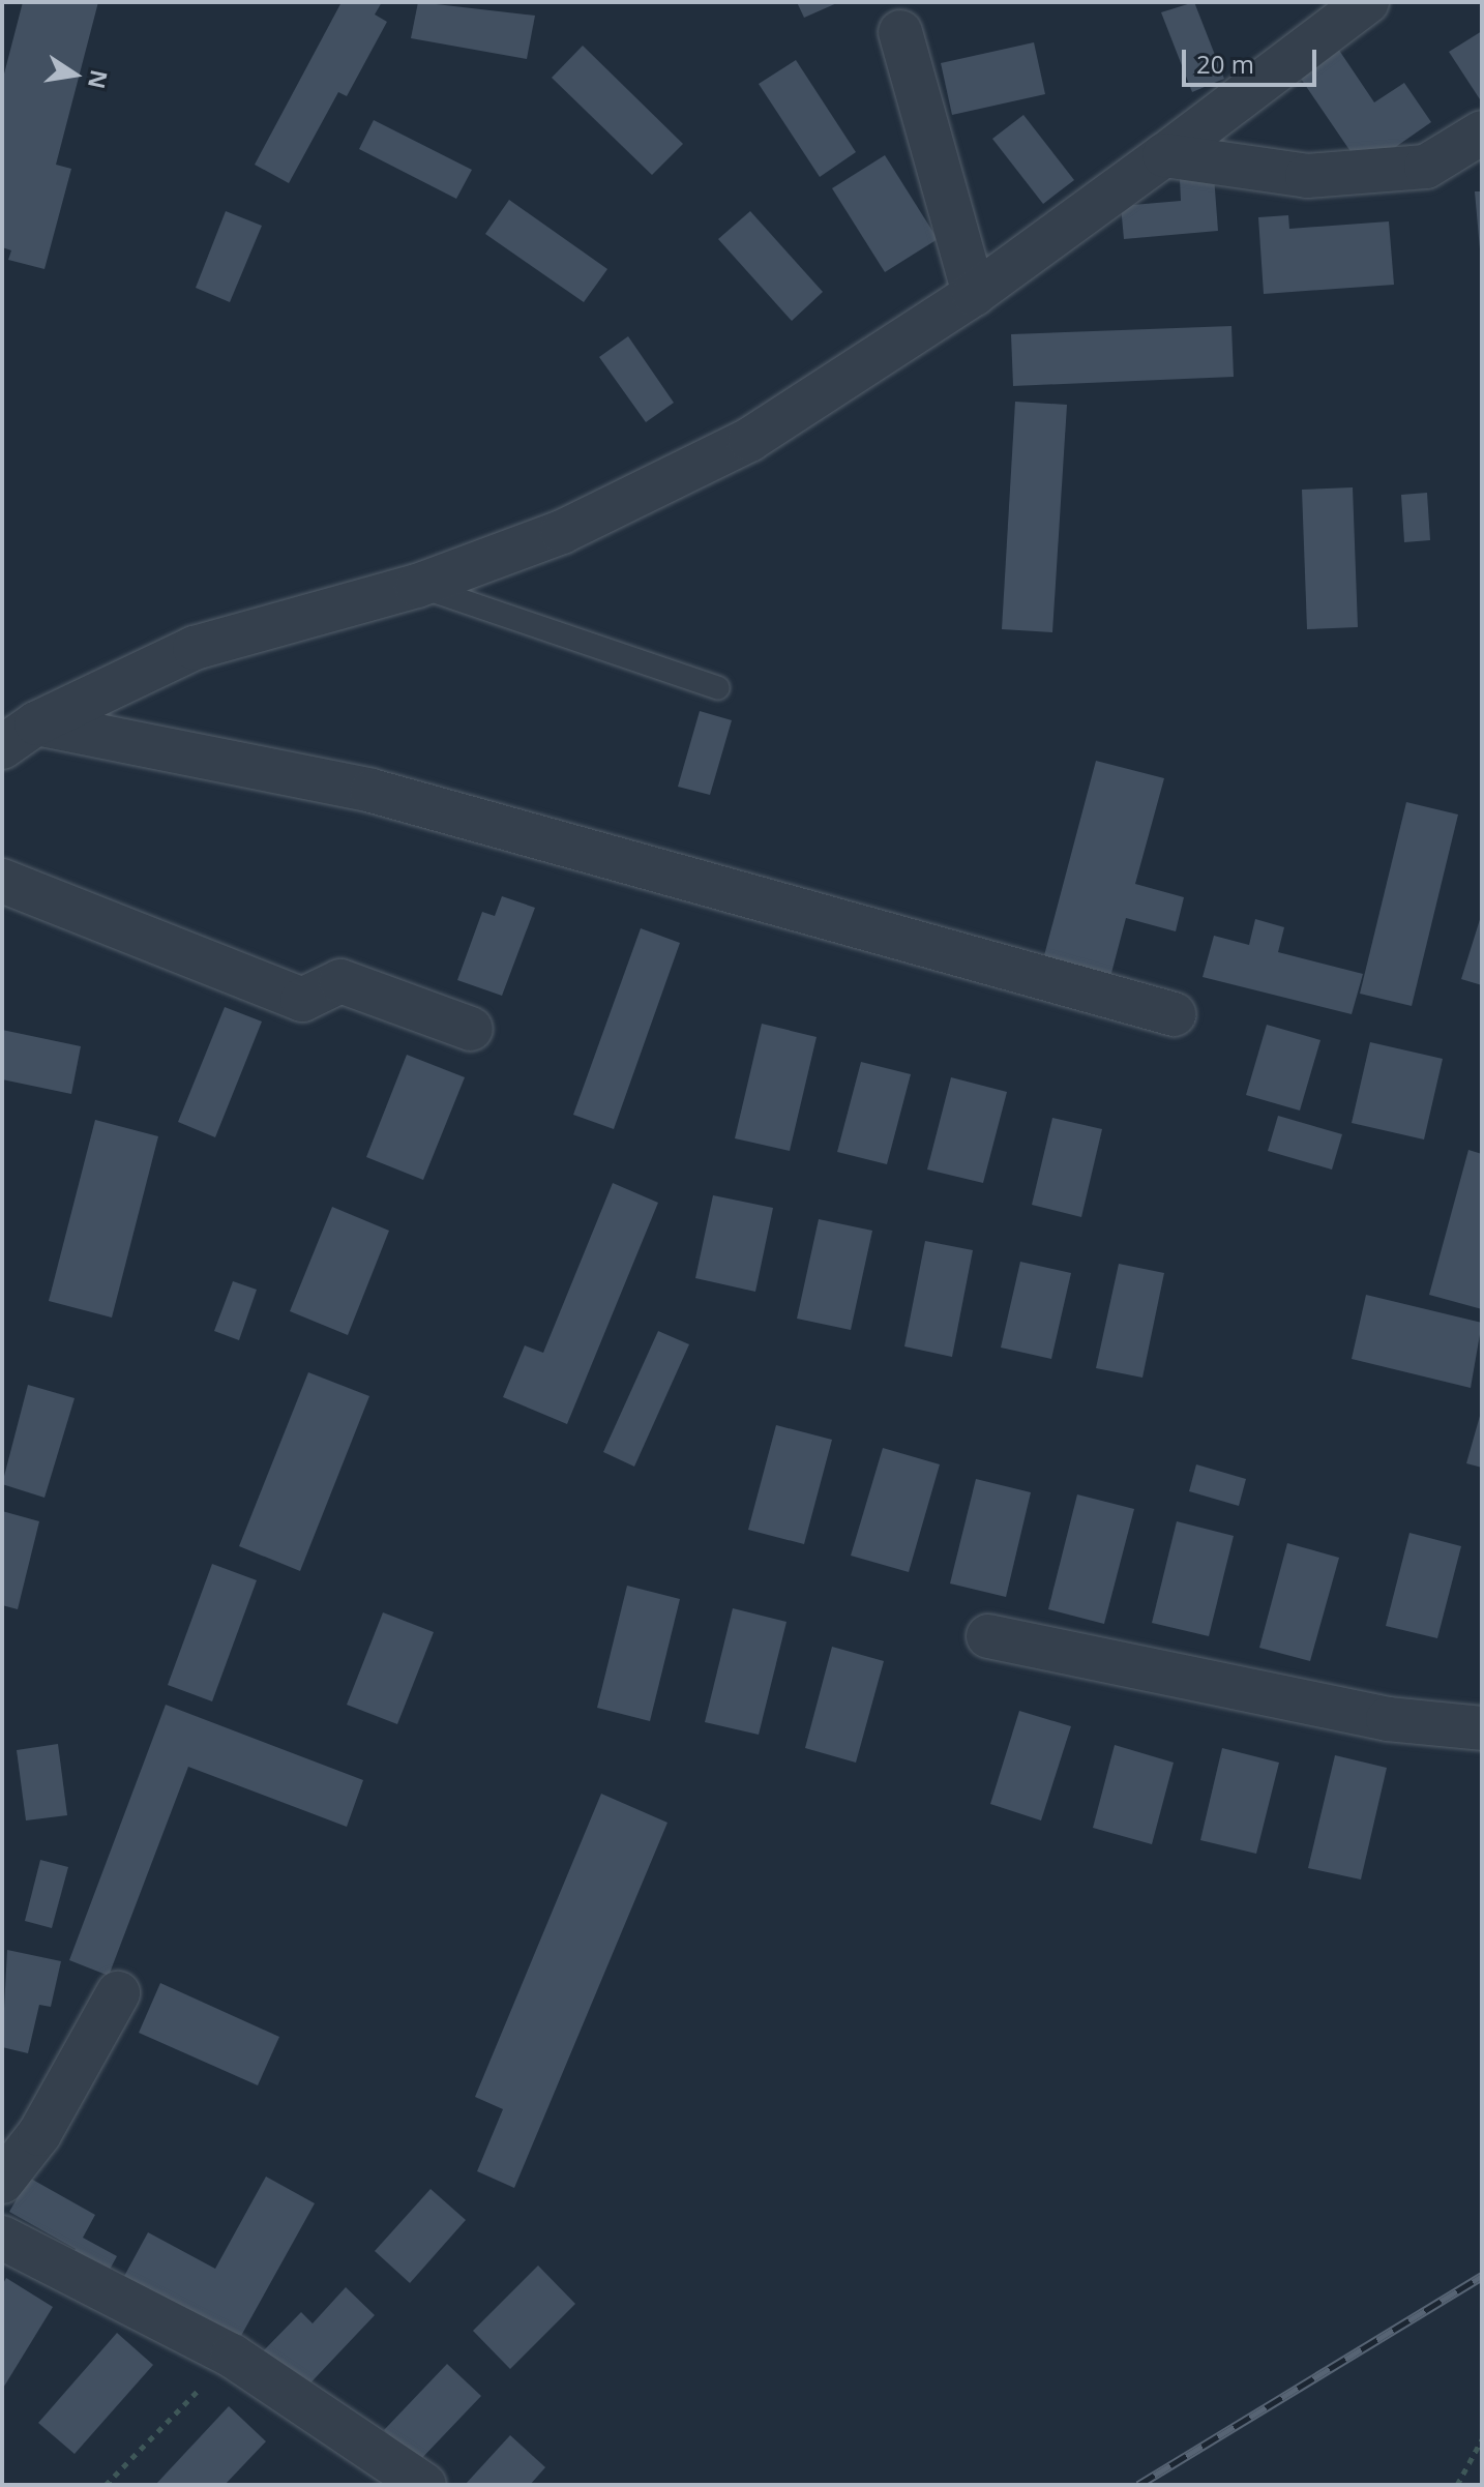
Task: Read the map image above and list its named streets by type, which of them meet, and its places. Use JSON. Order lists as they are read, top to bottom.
{
  "scale_bar": "20 m",
  "north": "right"
}
